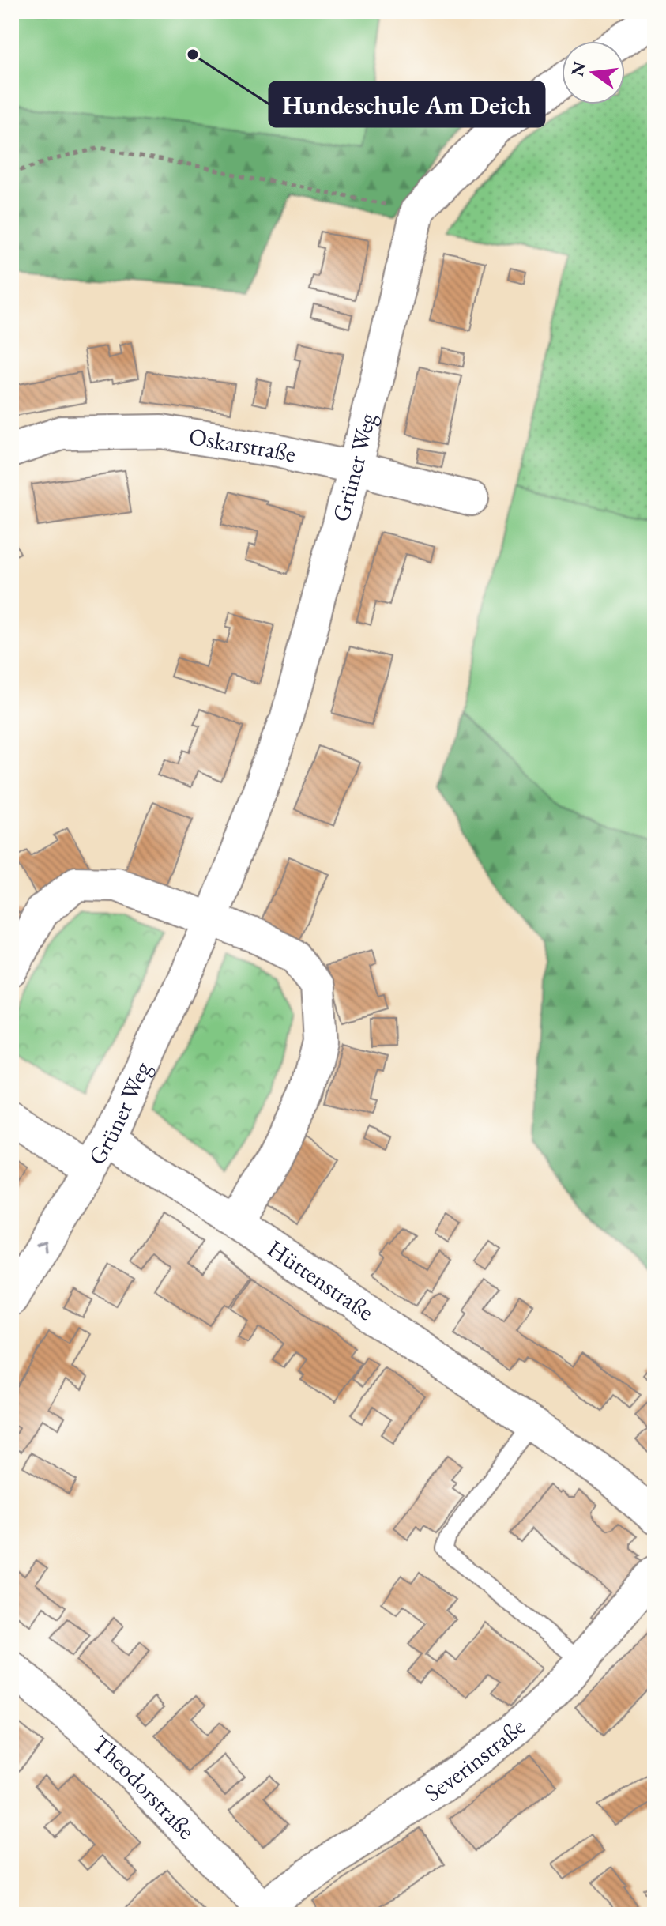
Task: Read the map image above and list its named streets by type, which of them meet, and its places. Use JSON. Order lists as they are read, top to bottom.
{
  "streets": {
    "street": [
      "Oskarstraße",
      "Grüner Weg",
      "Hüttenstraße",
      "Severinstraße",
      "Theodorstraße"
    ]
  },
  "crossings": [
    ["Oskarstraße", "Grüner Weg"],
    ["Grüner Weg", "Hüttenstraße"],
    ["Severinstraße", "Theodorstraße"]
  ],
  "places": ["Hundeschule Am Deich"],
  "north": "left"
}
